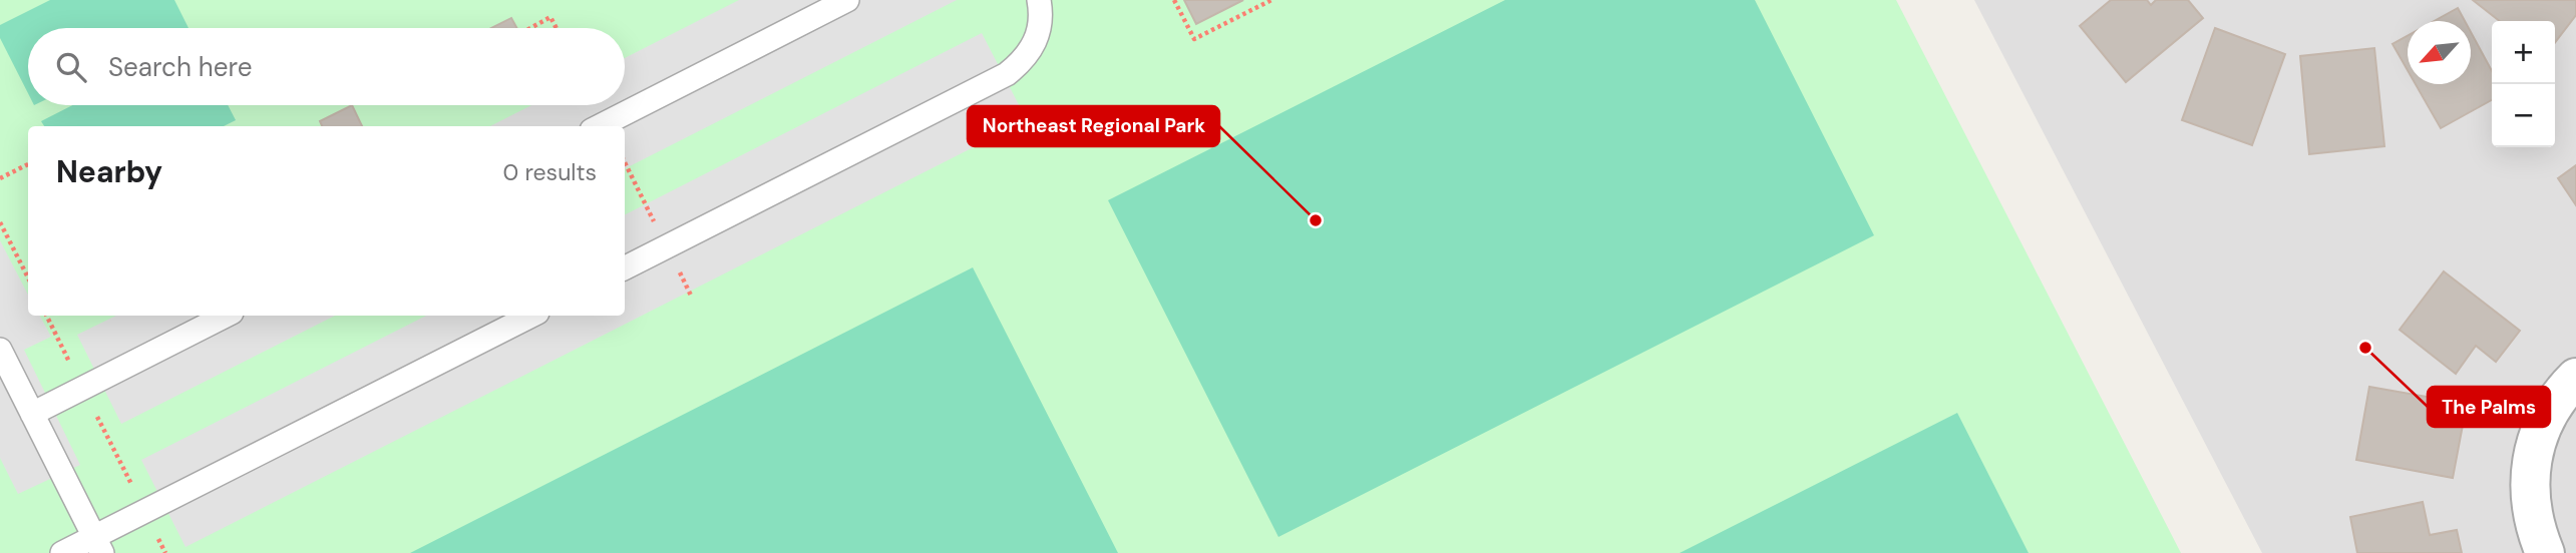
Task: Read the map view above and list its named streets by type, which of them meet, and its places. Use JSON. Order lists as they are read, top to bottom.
{
  "places": ["Northeast Regional Park", "The Palms"],
  "north": "bottom left",
  "page": {
    "map_buttons": ["+", "−"],
    "search": "Search here",
    "heading": ["Nearby", "0 results"]
  }
}
